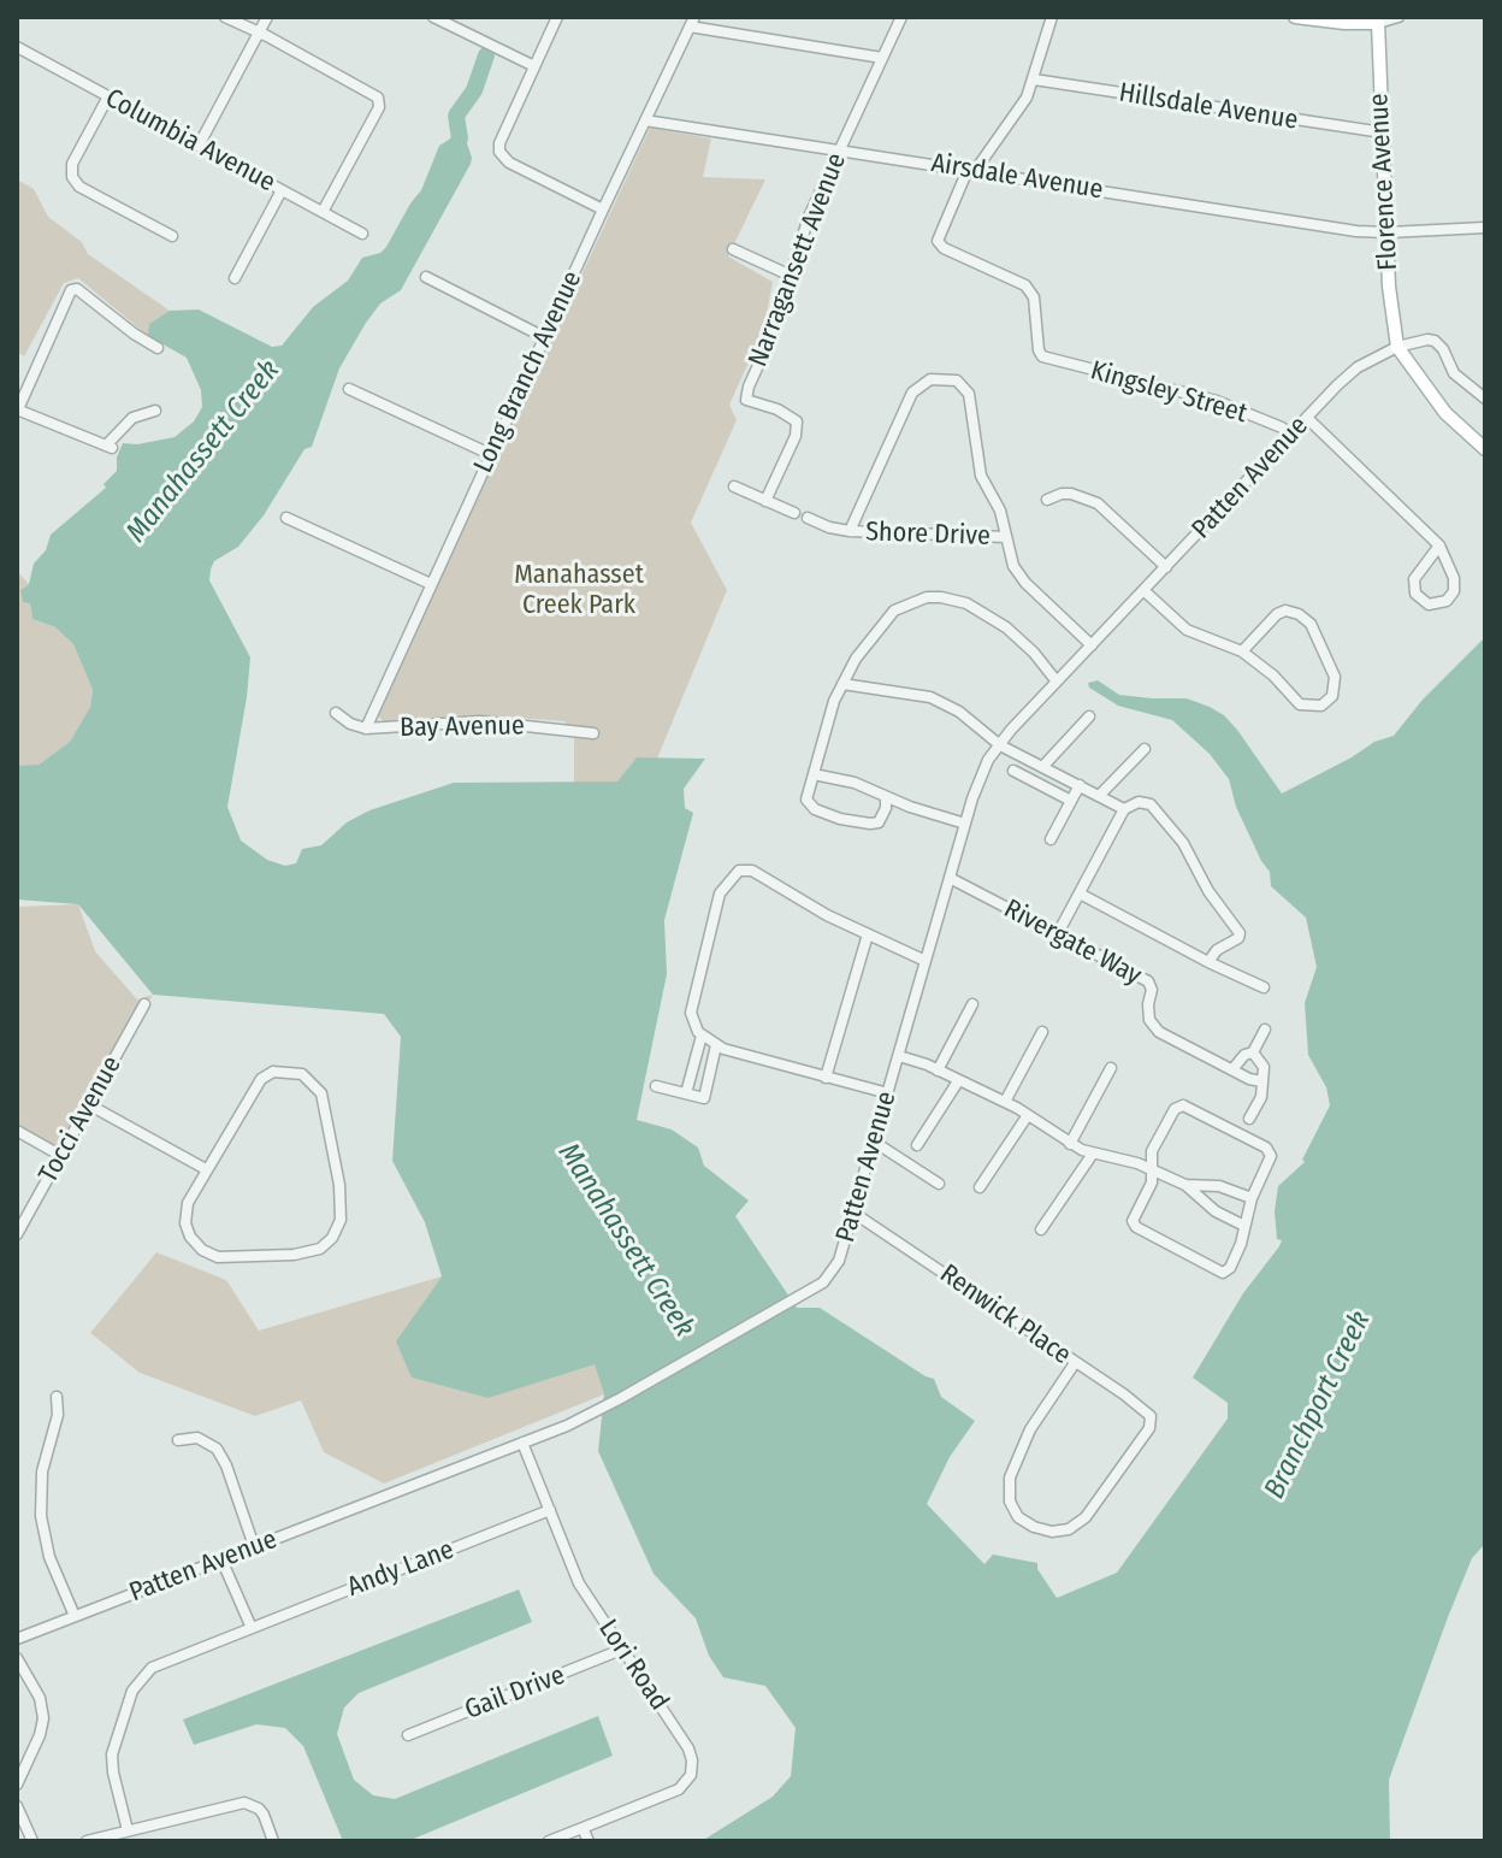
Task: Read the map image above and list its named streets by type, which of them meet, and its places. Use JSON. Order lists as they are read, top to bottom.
{
  "streets": {
    "main road": ["Florence Avenue"],
    "street": [
      "Hillsdale Avenue",
      "Columbia Avenue",
      "Airsdale Avenue",
      "Narragansett Avenue",
      "Long Branch Avenue",
      "Kingsley Street",
      "Patten Avenue",
      "Shore Drive",
      "Bay Avenue",
      "Rivergate Way",
      "Tocci Avenue",
      "Renwick Place",
      "Andy Lane",
      "Lori Road",
      "Gail Drive"
    ]
  },
  "crossings": [
    ["Hillsdale Avenue", "Florence Avenue"],
    ["Airsdale Avenue", "Florence Avenue"],
    ["Airsdale Avenue", "Narragansett Avenue"],
    ["Airsdale Avenue", "Long Branch Avenue"],
    ["Airsdale Avenue", "Kingsley Street"],
    ["Florence Avenue", "Patten Avenue"],
    ["Long Branch Avenue", "Bay Avenue"],
    ["Kingsley Street", "Patten Avenue"],
    ["Patten Avenue", "Shore Drive"],
    ["Patten Avenue", "Rivergate Way"],
    ["Patten Avenue", "Renwick Place"],
    ["Patten Avenue", "Lori Road"],
    ["Andy Lane", "Lori Road"],
    ["Lori Road", "Gail Drive"]
  ],
  "water": ["Manahassett Creek", "Branchport Creek"],
  "parks": ["Manahasset Creek Park"]
}
